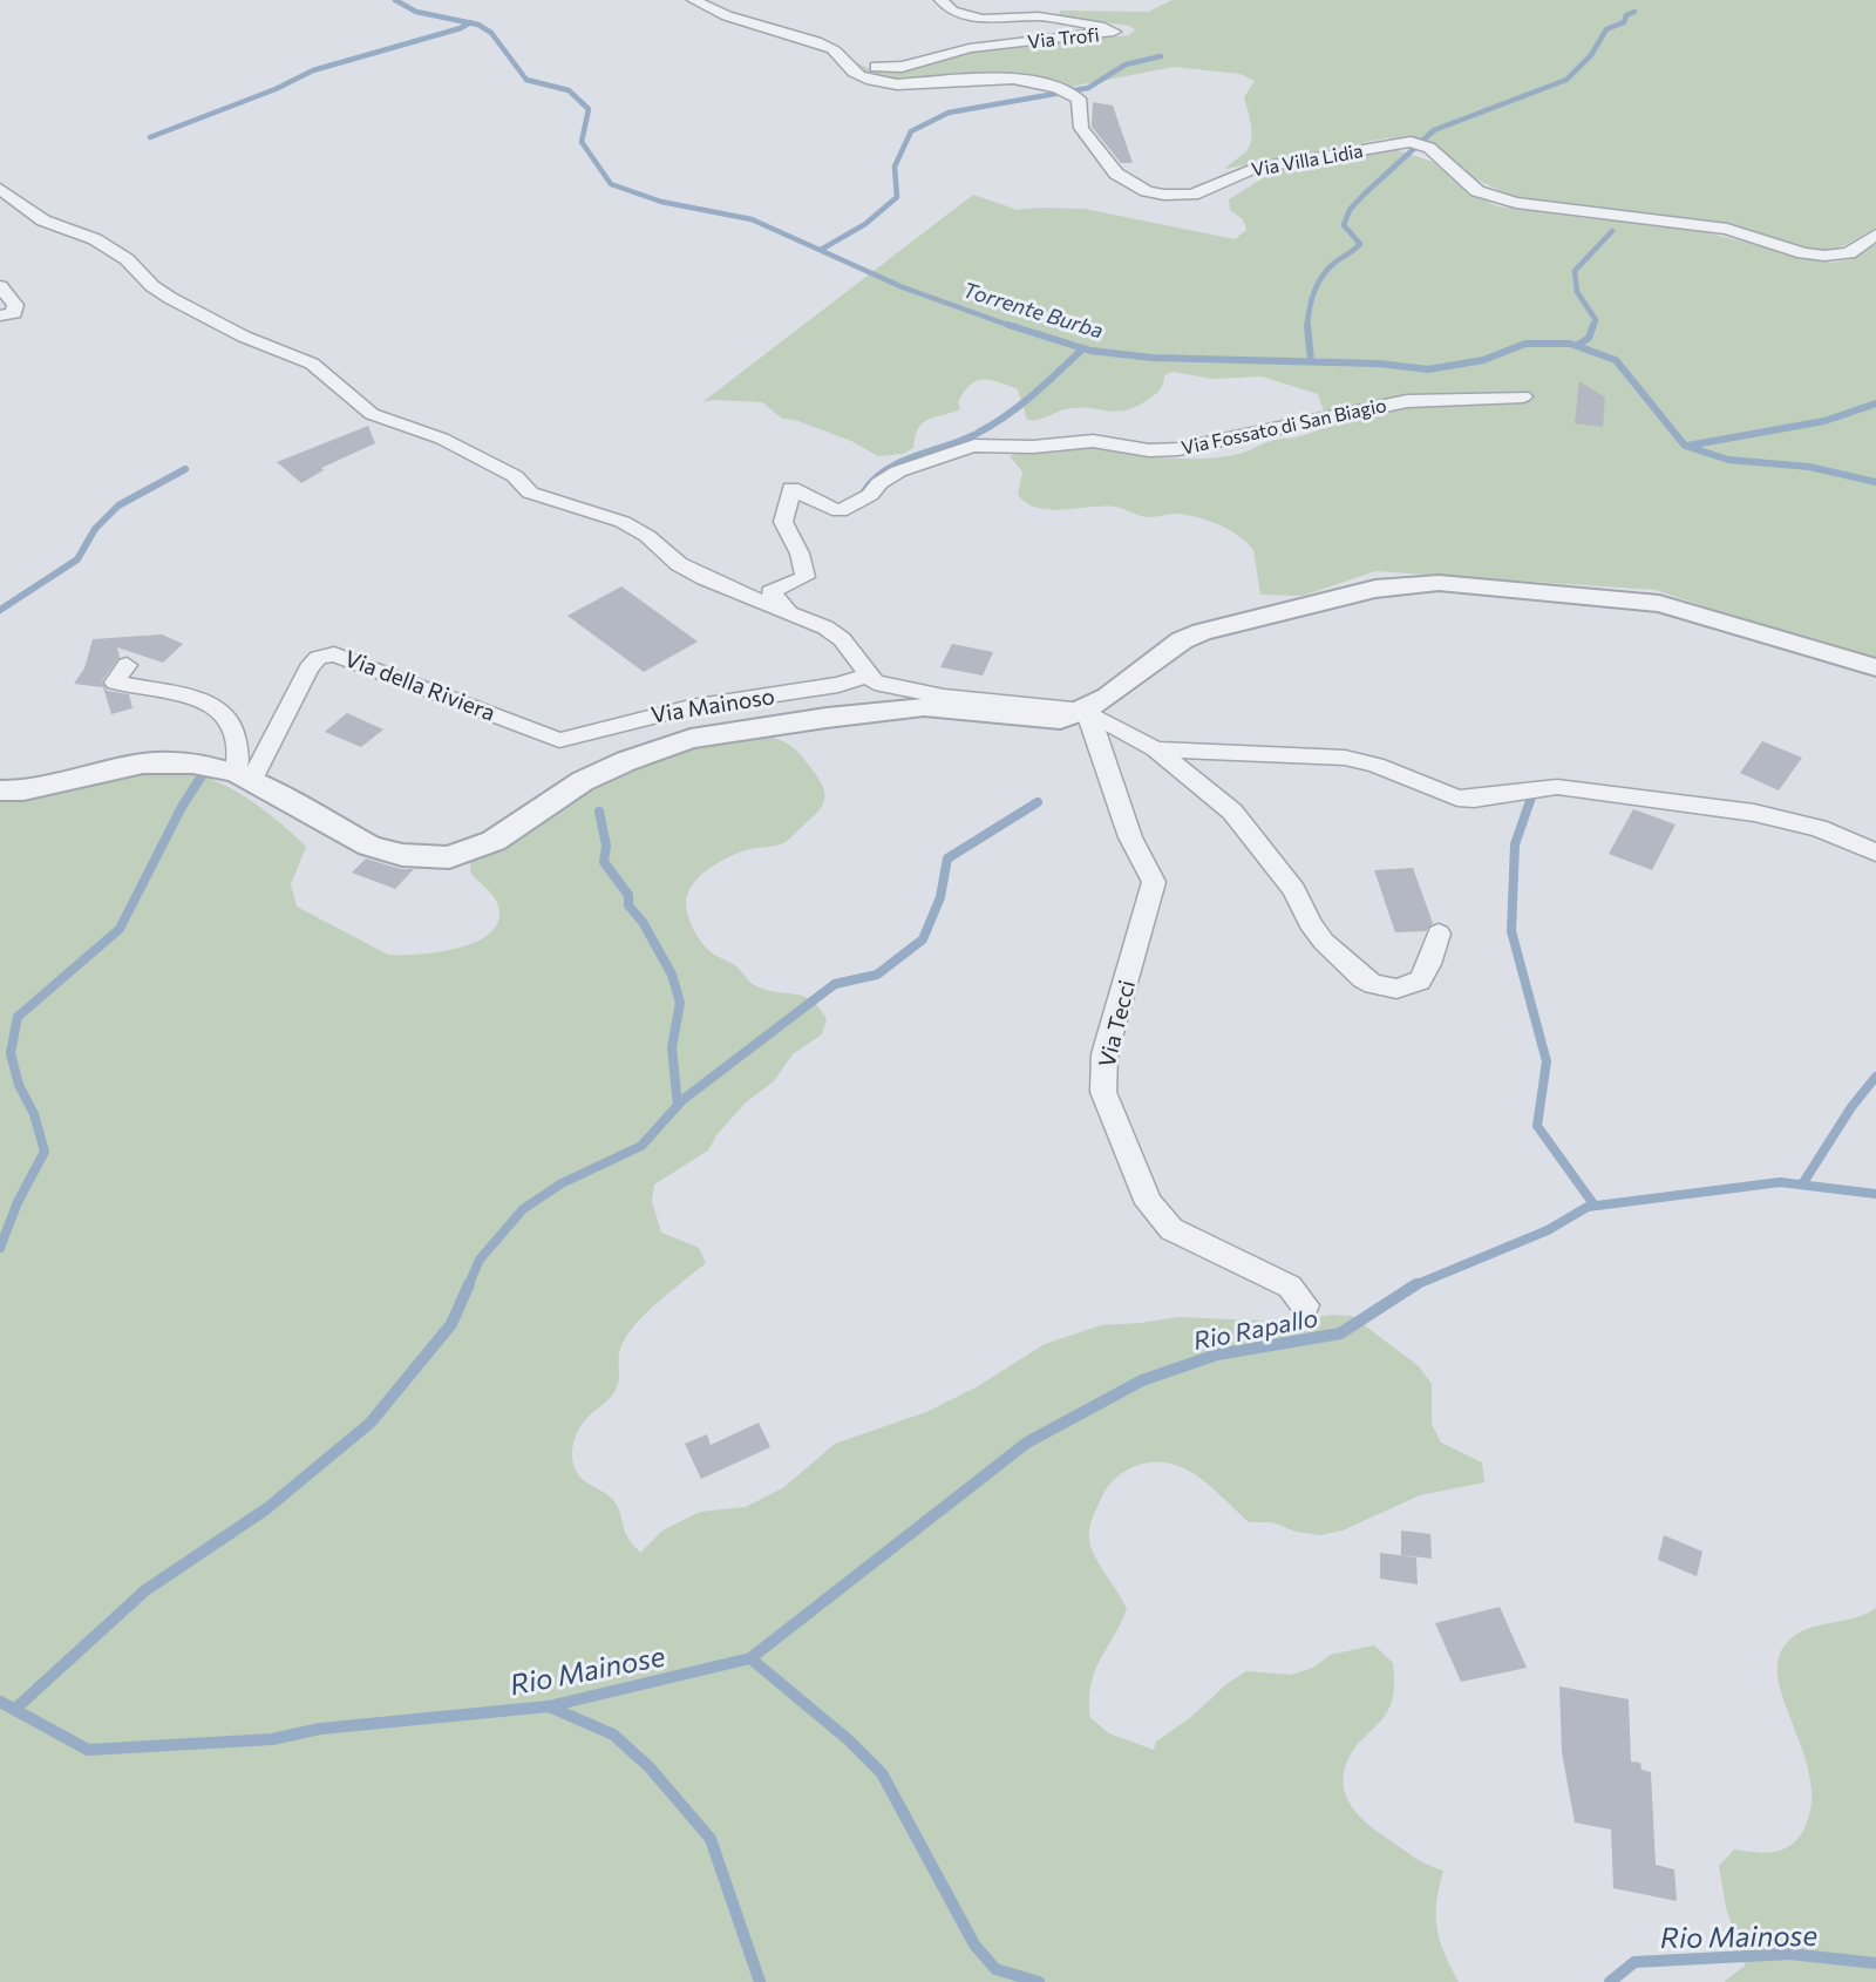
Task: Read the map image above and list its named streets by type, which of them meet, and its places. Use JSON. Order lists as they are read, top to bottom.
{
  "streets": {
    "street": [
      "Via Trofi",
      "Via Villa Lidia",
      "Via Fossato di San Biagio",
      "Via della Riviera",
      "Via Mainoso",
      "Via Tecci"
    ]
  },
  "crossings": [
    ["Via Trofi", "Via Villa Lidia"],
    ["Via della Riviera", "Via Mainoso"]
  ],
  "water": ["Torrente Burba", "Rio Rapallo", "Rio Mainose"]
}
